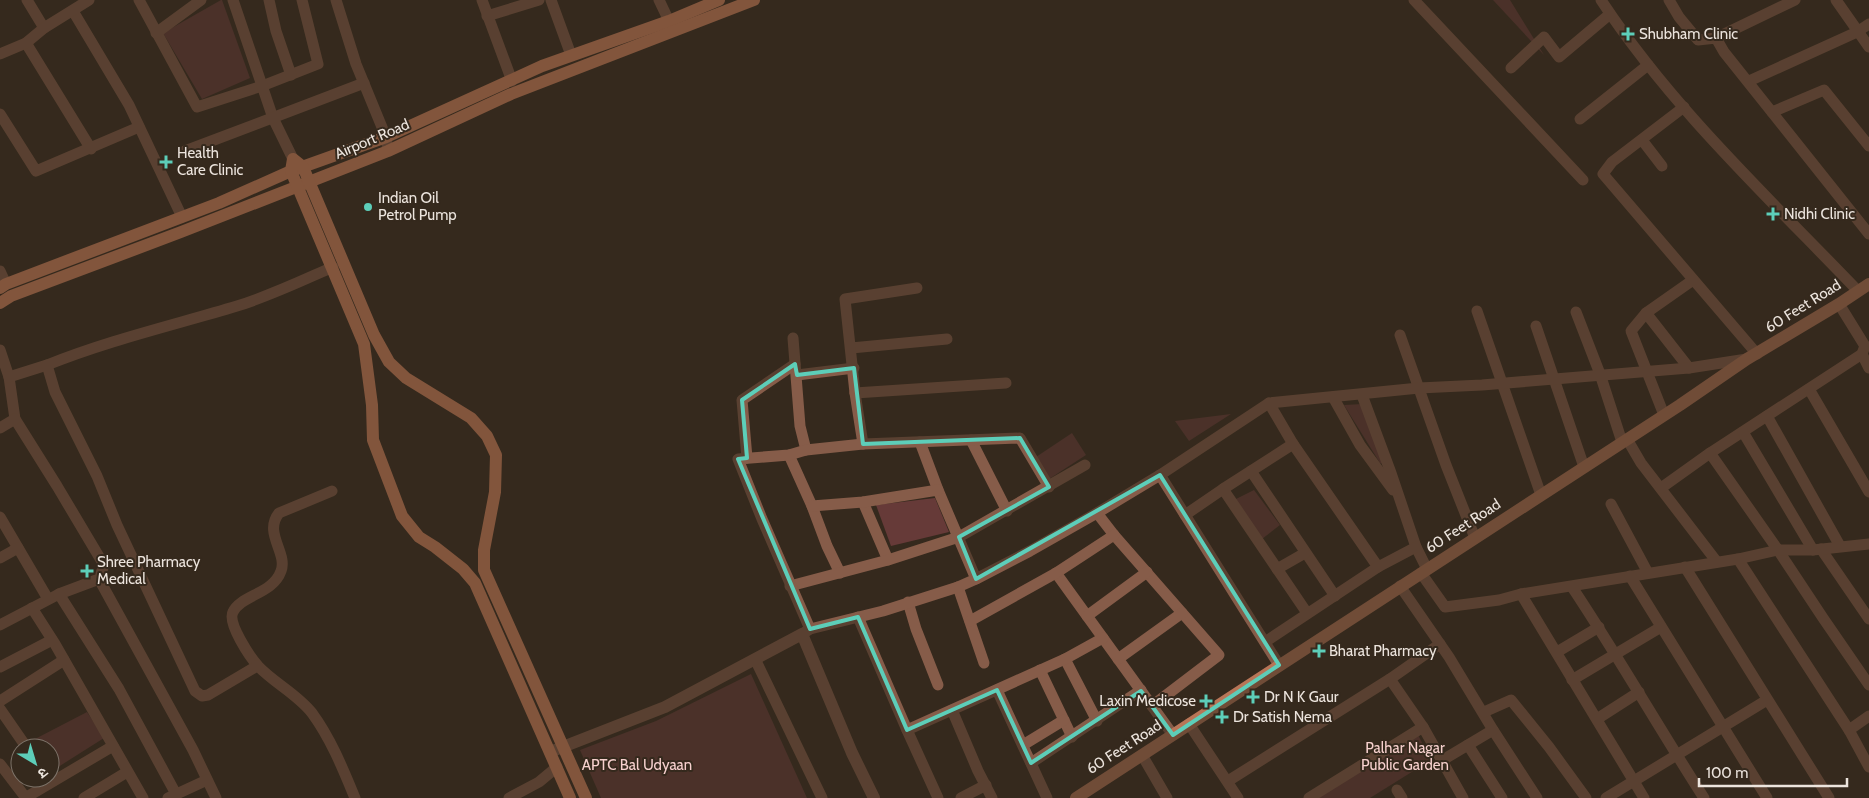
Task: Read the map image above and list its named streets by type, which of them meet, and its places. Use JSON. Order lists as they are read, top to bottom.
{
  "streets": {
    "main road": ["Airport Road", "60 Feet Road"]
  },
  "parks": ["Palhar Nagar Public Garden", "APTC Bal Udyaan"],
  "places": {
    "health": [
      "Shubham Clinic",
      "Health Care Clinic",
      "Nidhi Clinic",
      "Shree Pharmacy Medical",
      "Bharat Pharmacy",
      "Dr N K Gaur",
      "Laxin Medicose",
      "Dr Satish Nema"
    ],
    "other": ["Indian Oil Petrol Pump"]
  },
  "scale_bar": "100 m",
  "north": "bottom right"
}
